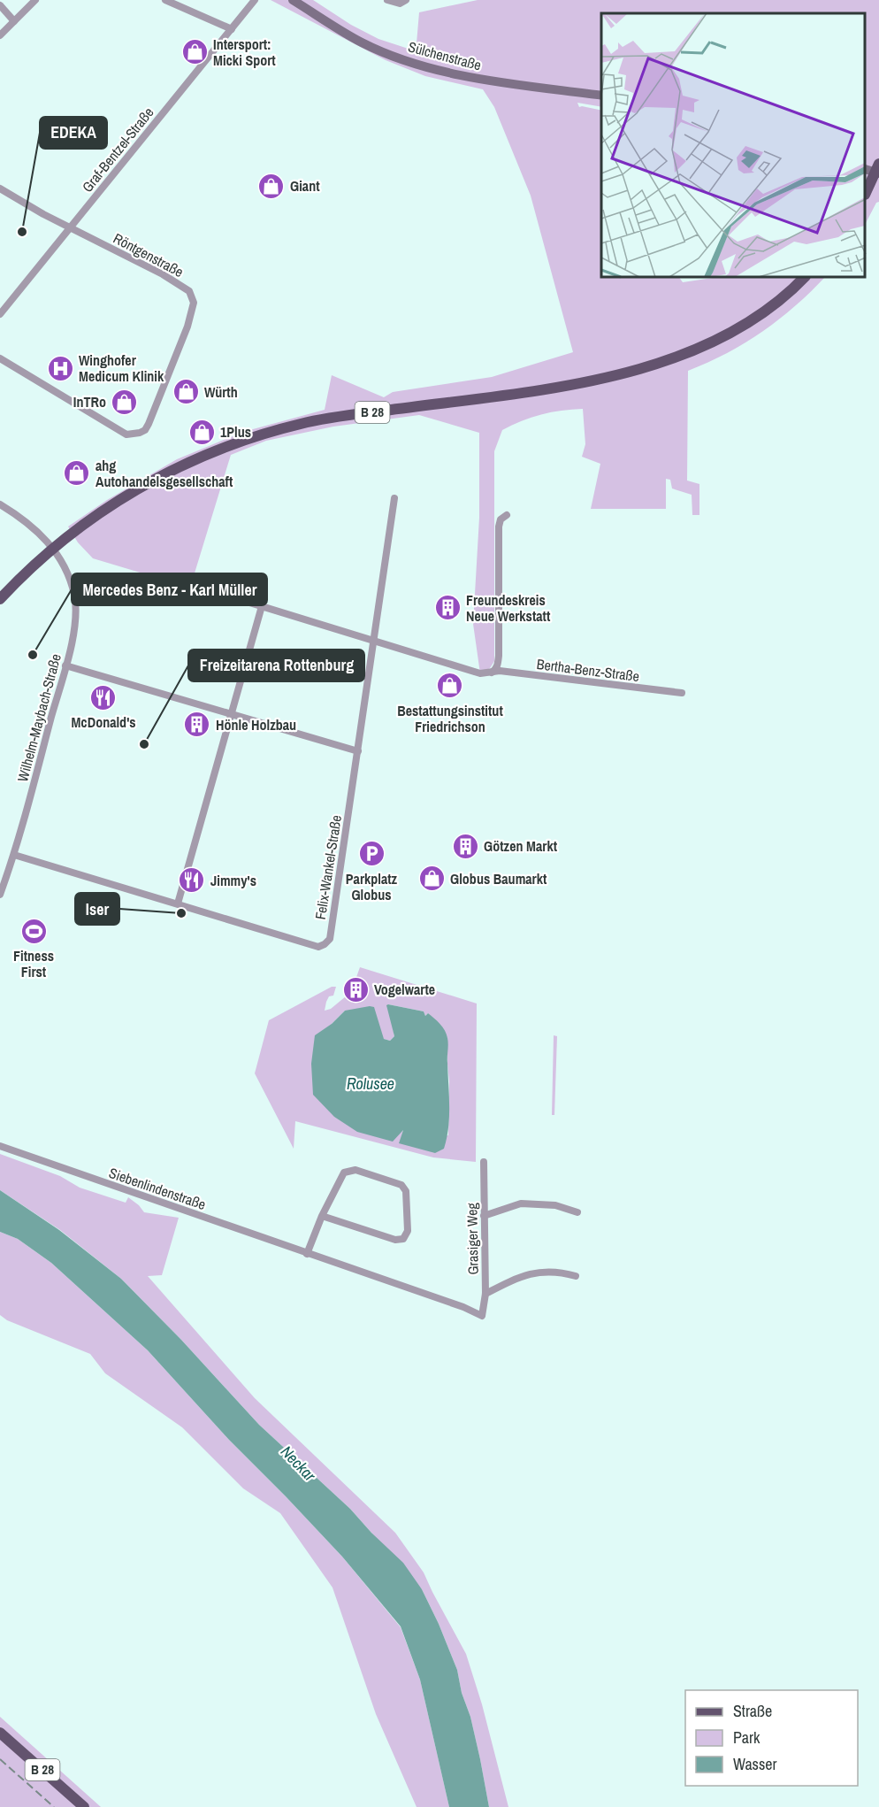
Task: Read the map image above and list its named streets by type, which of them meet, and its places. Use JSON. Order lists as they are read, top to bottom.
{
  "streets": {
    "main road": ["Sülchenstraße", "B 28"],
    "street": [
      "Graf-Bentzel-Straße",
      "Röntgenstraße",
      "Bertha-Benz-Straße",
      "Wilhelm-Maybach-Straße",
      "Felix-Wankel-Straße",
      "Siebenlindenstraße",
      "Grasiger Weg"
    ]
  },
  "crossings": [
    ["Graf-Bentzel-Straße", "Röntgenstraße"],
    ["B 28", "Wilhelm-Maybach-Straße"],
    ["Bertha-Benz-Straße", "Felix-Wankel-Straße"],
    ["Wilhelm-Maybach-Straße", "Felix-Wankel-Straße"],
    ["Siebenlindenstraße", "Grasiger Weg"]
  ],
  "water": ["Rolusee", "Neckar"],
  "places": {
    "shop": [
      "Intersport: Micki Sport",
      "Giant",
      "Würth",
      "InTRo",
      "1Plus",
      "ahg Autohandelsgesellschaft",
      "Bestattungsinstitut Friedrichson",
      "Globus Baumarkt"
    ],
    "other": [
      "EDEKA",
      "Mercedes Benz - Karl Müller",
      "Freizeitarena Rottenburg",
      "Iser"
    ],
    "hospital": ["Winghofer Medicum Klinik"],
    "building": [
      "Freundeskreis Neue Werkstatt",
      "Hönle Holzbau",
      "Götzen Markt",
      "Vogelwarte"
    ],
    "restaurant": ["McDonald's", "Jimmy's"],
    "parking": ["Parkplatz Globus"],
    "sports": ["Fitness First"]
  },
  "legend": ["Straße", "Park", "Wasser"]
}
